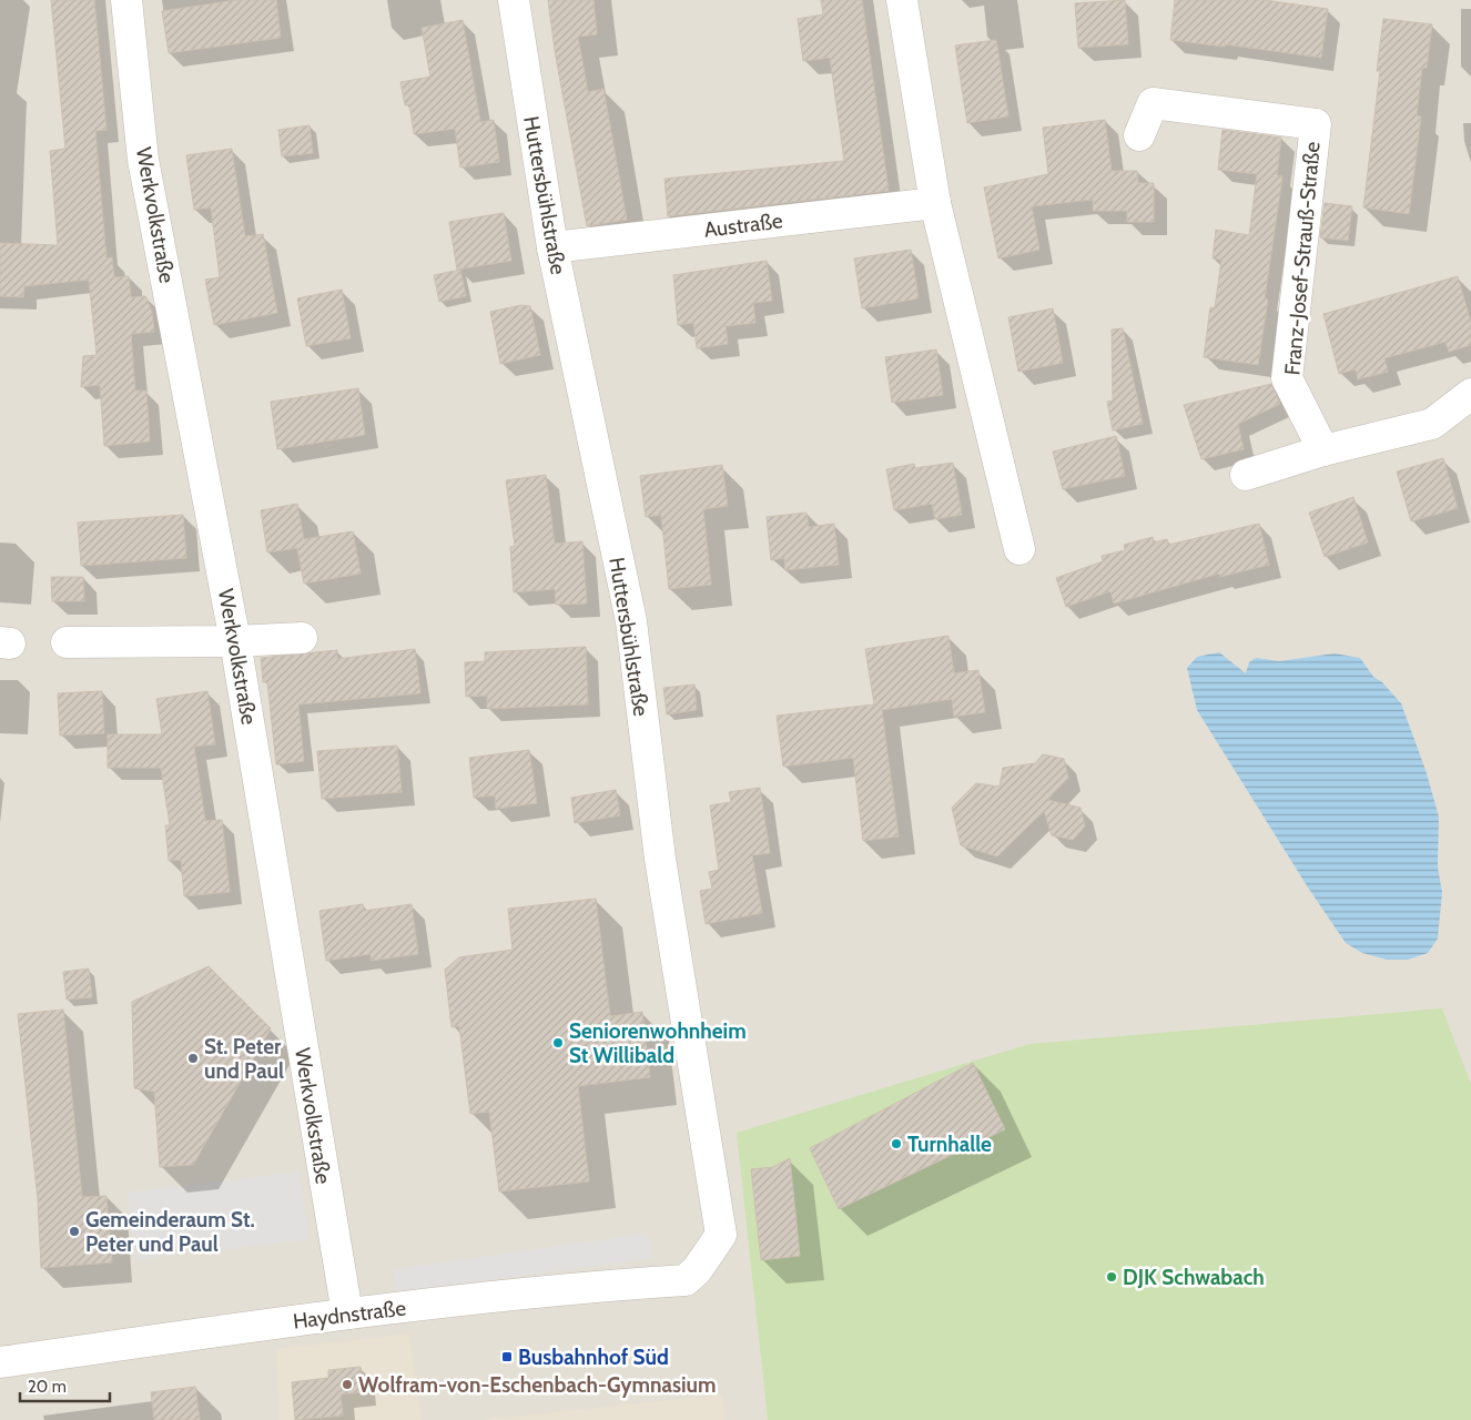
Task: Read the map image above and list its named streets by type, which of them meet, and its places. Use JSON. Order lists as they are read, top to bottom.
{
  "streets": {
    "street": [
      "Huttersbühlstraße",
      "Werkvolkstraße",
      "Austraße",
      "Franz-Josef-Strauß-Straße",
      "Haydnstraße"
    ]
  },
  "crossings": [
    ["Huttersbühlstraße", "Austraße"],
    ["Huttersbühlstraße", "Haydnstraße"],
    ["Werkvolkstraße", "Haydnstraße"]
  ],
  "places": {
    "other": [
      "Seniorenwohnheim St Willibald",
      "St. Peter und Paul",
      "Turnhalle",
      "Gemeinderaum St. Peter und Paul",
      "DJK Schwabach",
      "Wolfram-von-Eschenbach-Gymnasium"
    ],
    "transit": ["Busbahnhof Süd"]
  },
  "scale_bar": "20 m"
}
